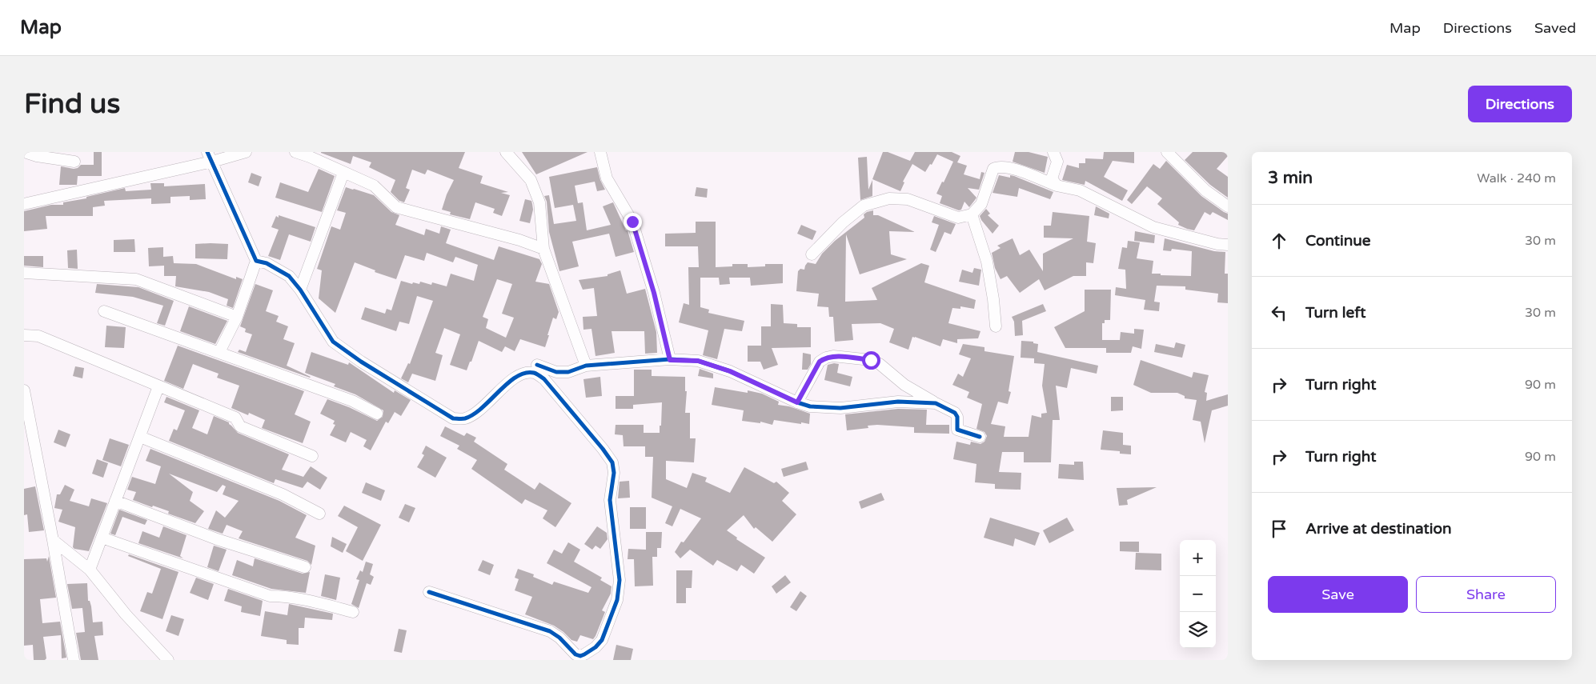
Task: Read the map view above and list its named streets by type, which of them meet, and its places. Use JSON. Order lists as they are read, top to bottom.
{
  "page": {
    "header": "Map",
    "nav": ["Map", "Directions", "Saved"],
    "buttons": [
      "Directions",
      ["Save", "Share"]
    ],
    "title": "Find us",
    "heading": ["3 min", "Walk · 240 m"],
    "list": [
      ["Continue", "30 m"],
      ["Turn left", "30 m"],
      ["Turn right", "90 m"],
      ["Turn right", "90 m"],
      "Arrive at destination"
    ],
    "map_buttons": ["+", "−"]
  }
}
